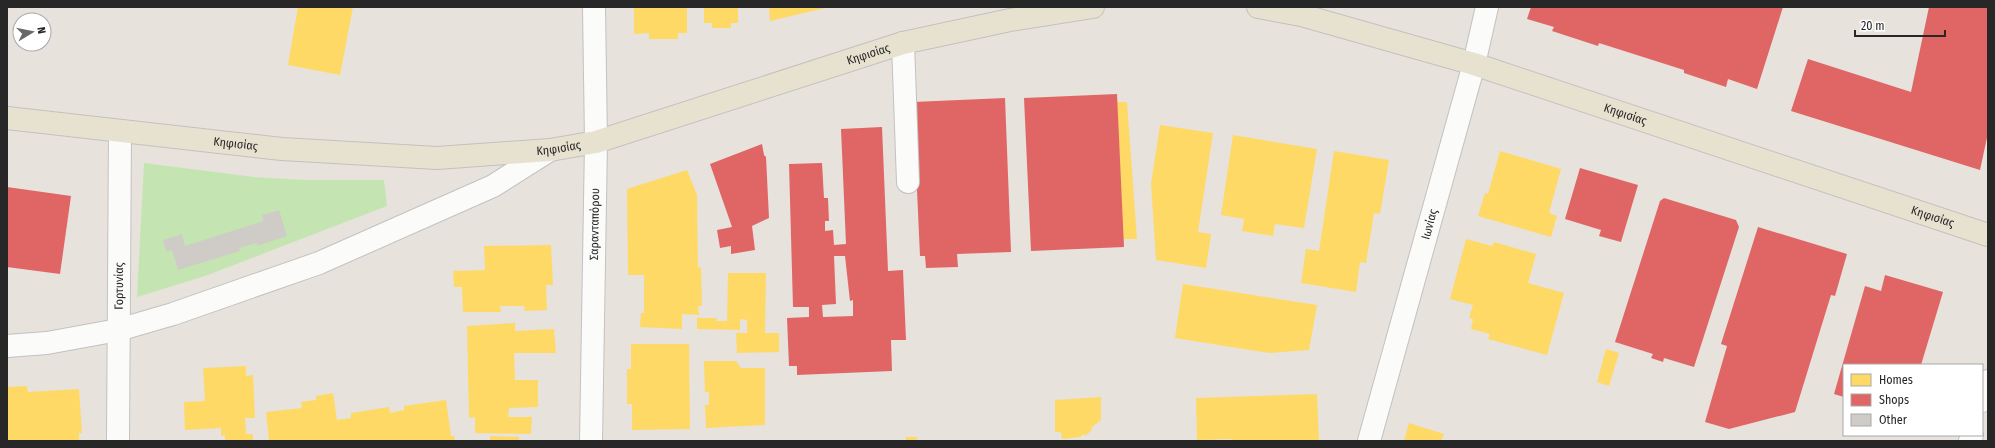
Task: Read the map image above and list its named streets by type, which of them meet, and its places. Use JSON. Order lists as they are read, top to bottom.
{
  "streets": {
    "main road": ["Κηφισίας"],
    "street": ["Σαρανταπόρου", "Ιωνίας", "Γορτυνίας"]
  },
  "crossings": [
    ["Κηφισίας", "Σαρανταπόρου"],
    ["Κηφισίας", "Ιωνίας"],
    ["Κηφισίας", "Γορτυνίας"]
  ],
  "legend": ["Homes", "Shops", "Other"],
  "scale_bar": "20 m",
  "north": "right"
}
